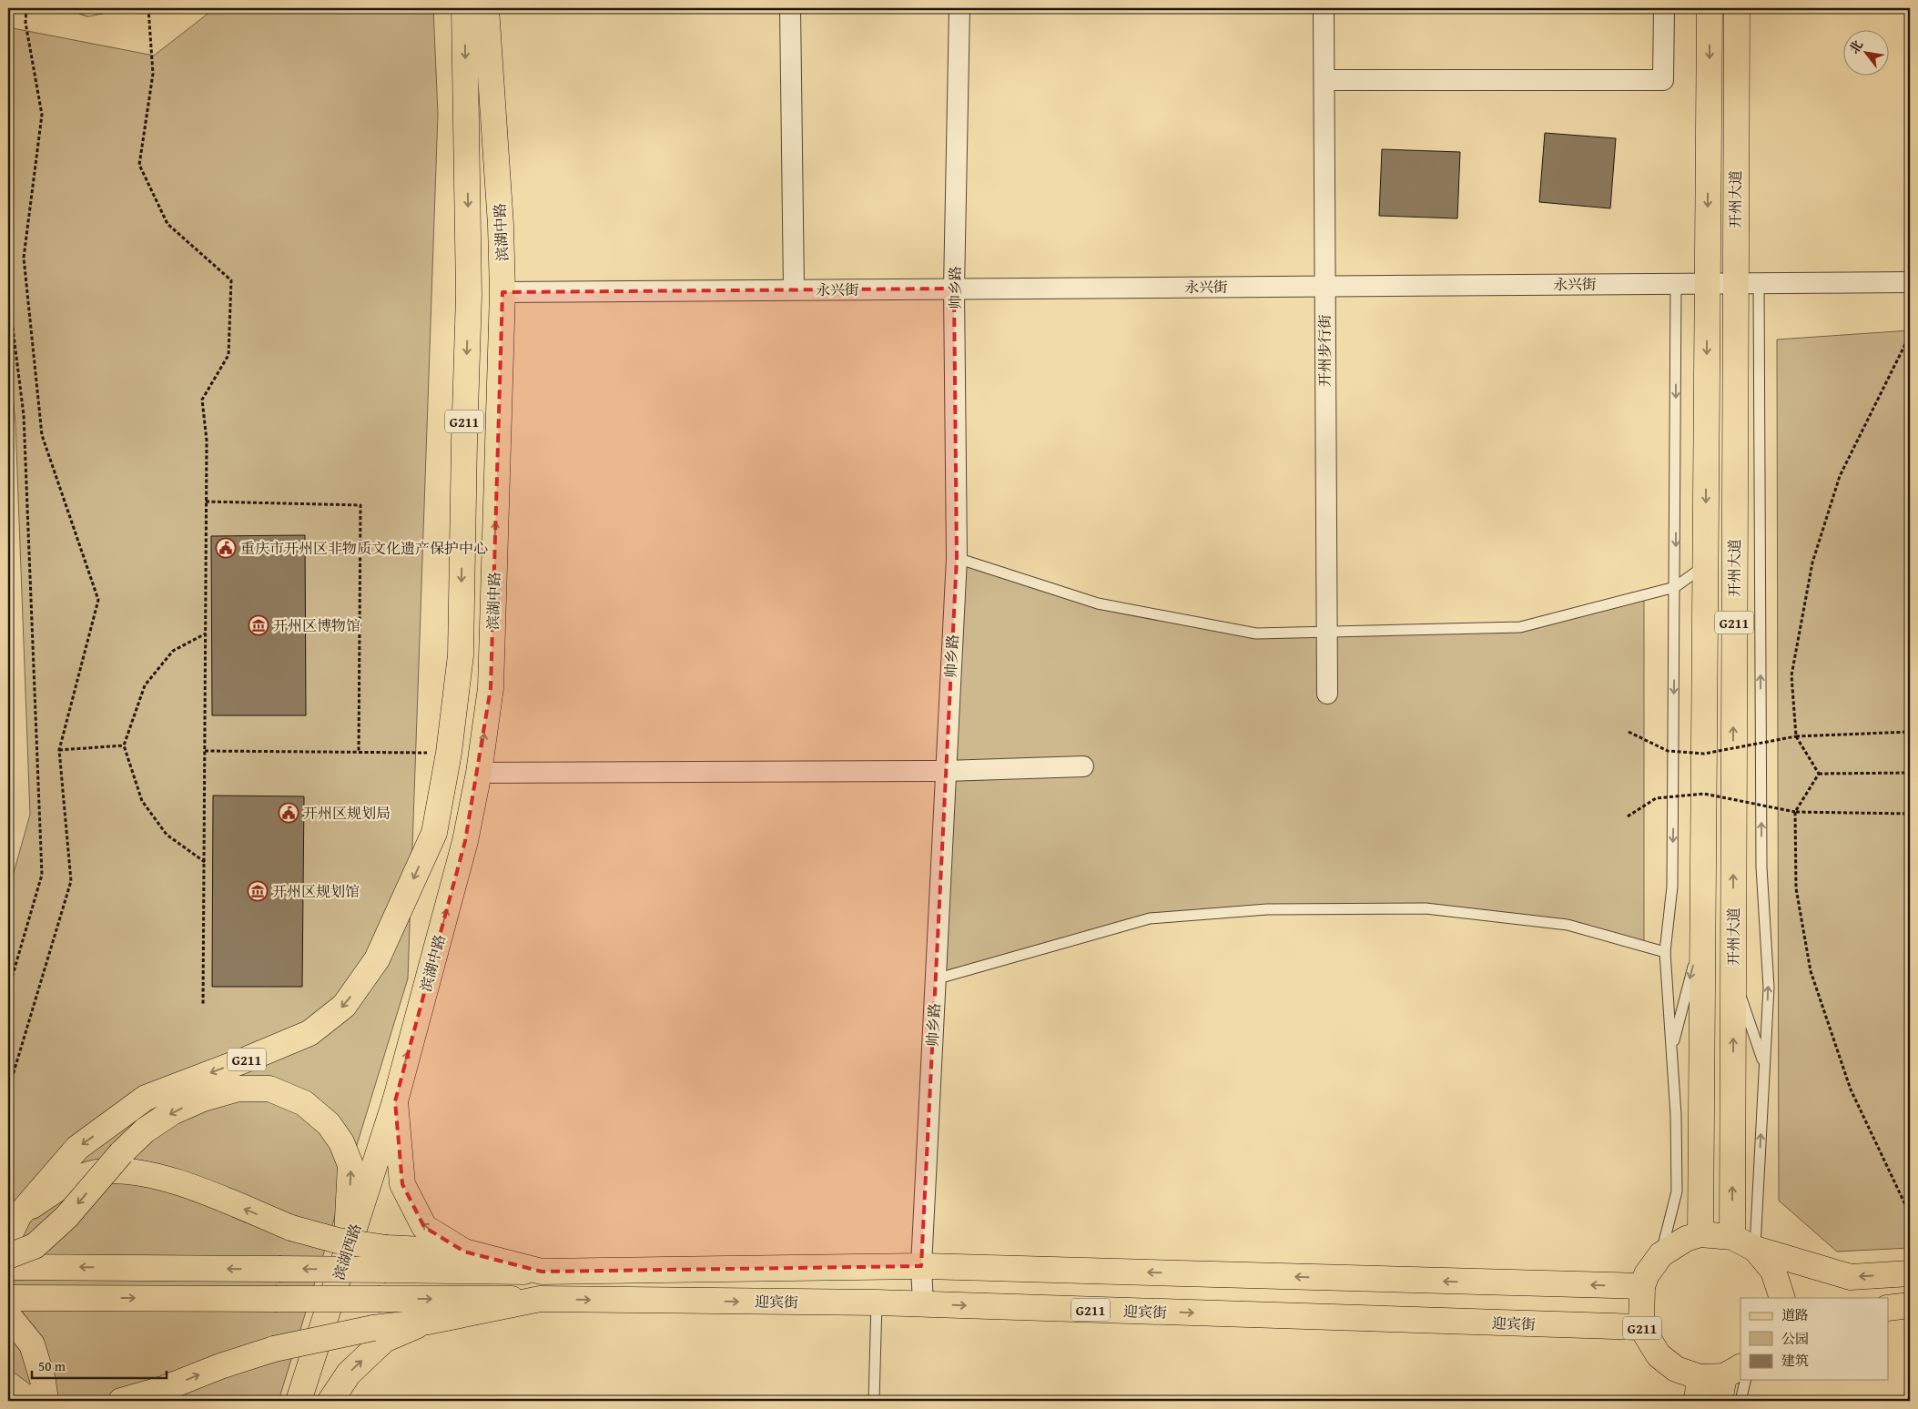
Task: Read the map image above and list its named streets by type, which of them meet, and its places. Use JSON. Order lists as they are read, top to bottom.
{
  "streets": {
    "main road": [
      "开州大道",
      "滨湖中路",
      "G211",
      "滨湖西路",
      "迎宾街"
    ],
    "street": ["永兴街", "帅乡路", "开州步行街"]
  },
  "crossings": [
    ["开州大道", "永兴街"],
    ["开州大道", "G211"],
    ["滨湖中路", "永兴街"],
    ["滨湖中路", "G211"],
    ["滨湖中路", "滨湖西路"],
    ["永兴街", "帅乡路"],
    ["永兴街", "开州步行街"],
    ["帅乡路", "G211"],
    ["帅乡路", "迎宾街"],
    ["G211", "滨湖西路"],
    ["G211", "迎宾街"]
  ],
  "places": {
    "public building": ["重庆市开州区非物质文化遗产保护中心", "开州区规划局"],
    "museum": ["开州区博物馆", "开州区规划馆"]
  },
  "legend": ["道路", "公园", "建筑"],
  "scale_bar": "50 m",
  "north": "top left"
}
